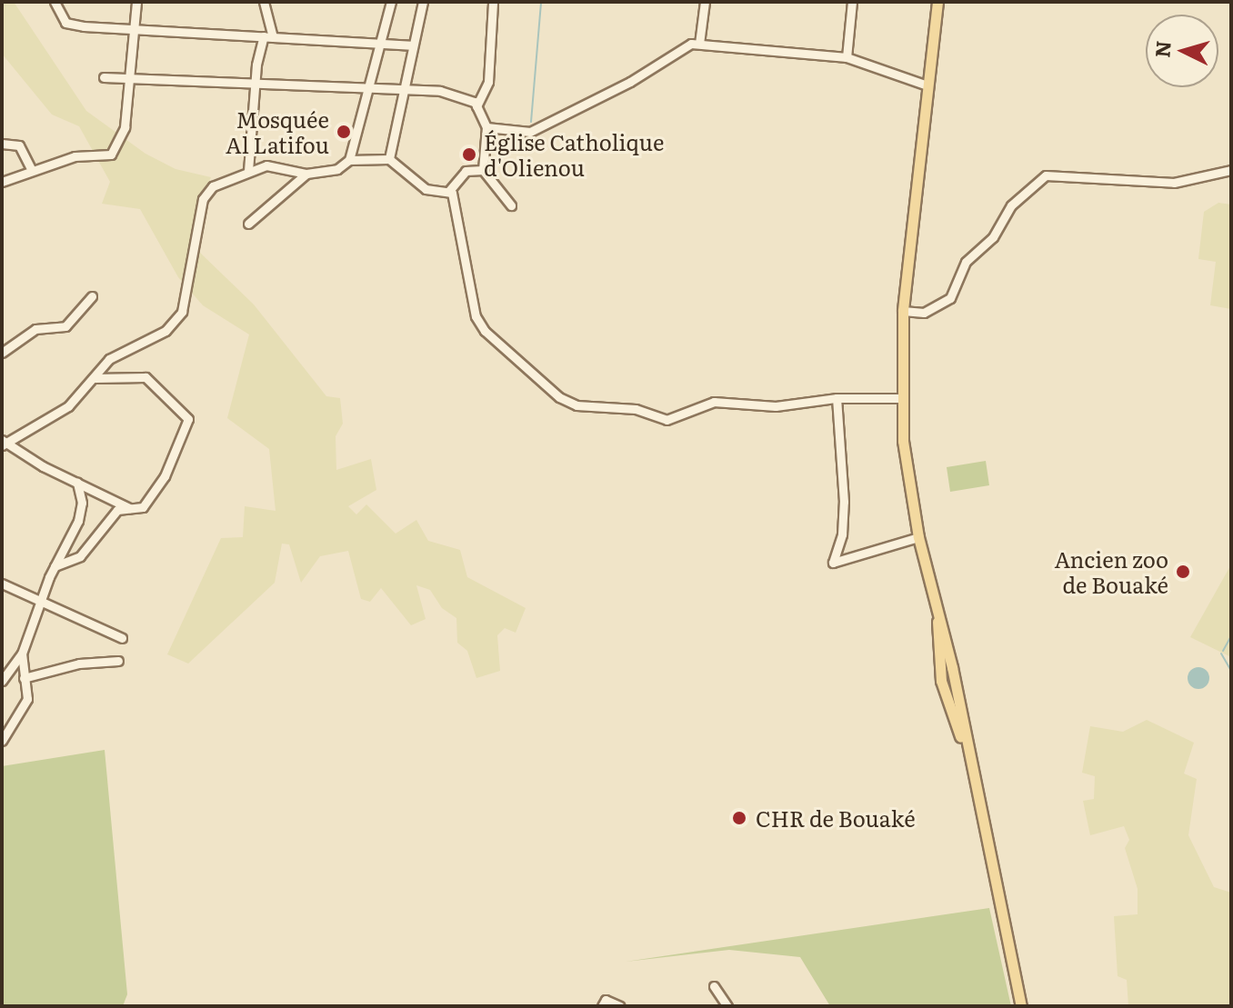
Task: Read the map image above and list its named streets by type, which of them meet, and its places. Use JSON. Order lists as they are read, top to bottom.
{
  "places": [
    "Mosquée Al Latifou",
    "Église Catholique d'Olienou",
    "Ancien zoo de Bouaké",
    "CHR de Bouaké"
  ],
  "north": "left"
}
